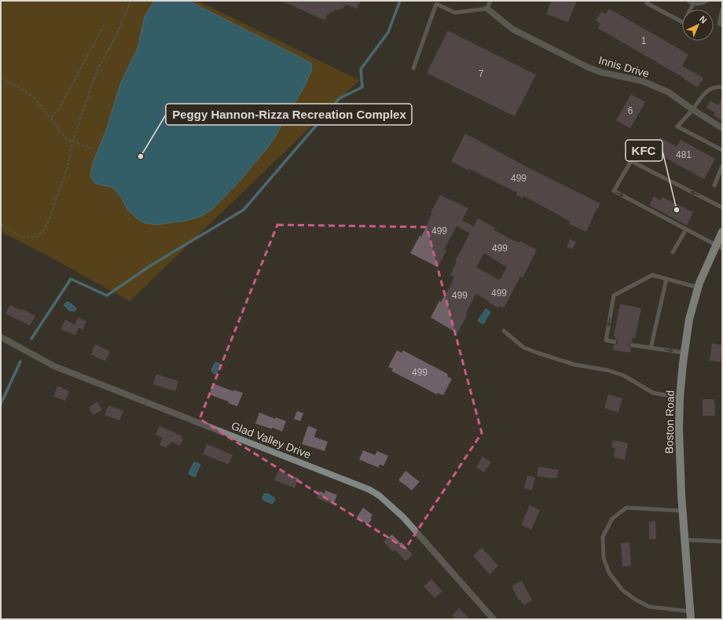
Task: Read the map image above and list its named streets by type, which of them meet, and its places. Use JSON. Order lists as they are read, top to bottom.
{
  "streets": {
    "main road": ["Boston Road"],
    "street": ["Innis Drive", "Glad Valley Drive"]
  },
  "places": ["Peggy Hannon-Rizza Recreation Complex", "KFC"],
  "house_numbers": [
    "1",
    "7",
    "6",
    "481",
    "499",
    "499",
    "499",
    "499",
    "499",
    "499"
  ],
  "north": "top right"
}
